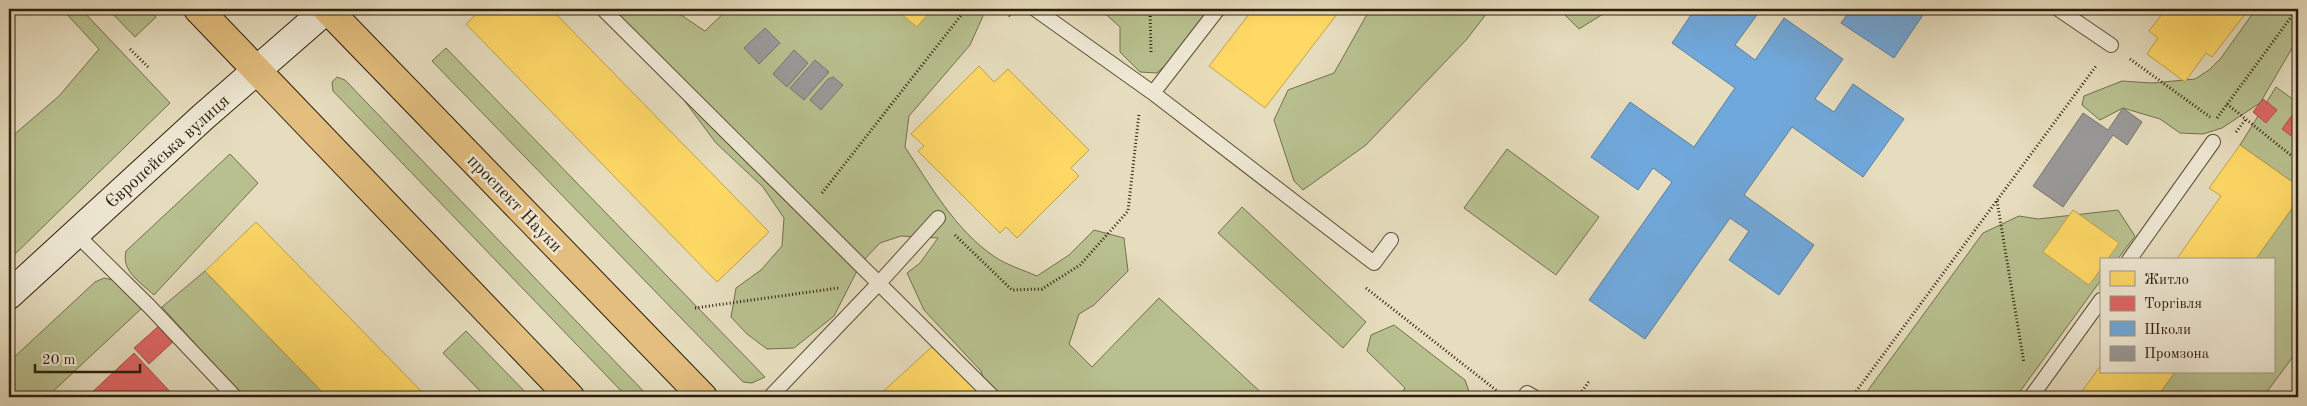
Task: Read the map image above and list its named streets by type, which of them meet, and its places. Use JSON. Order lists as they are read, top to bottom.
{
  "streets": {
    "main road": ["Європейська вулиця", "проспект Науки"]
  },
  "crossings": [
    ["Європейська вулиця", "проспект Науки"]
  ],
  "legend": [
    "Житло",
    "Торгівля",
    "Школи",
    "Промзона"
  ],
  "scale_bar": "20 m"
}
